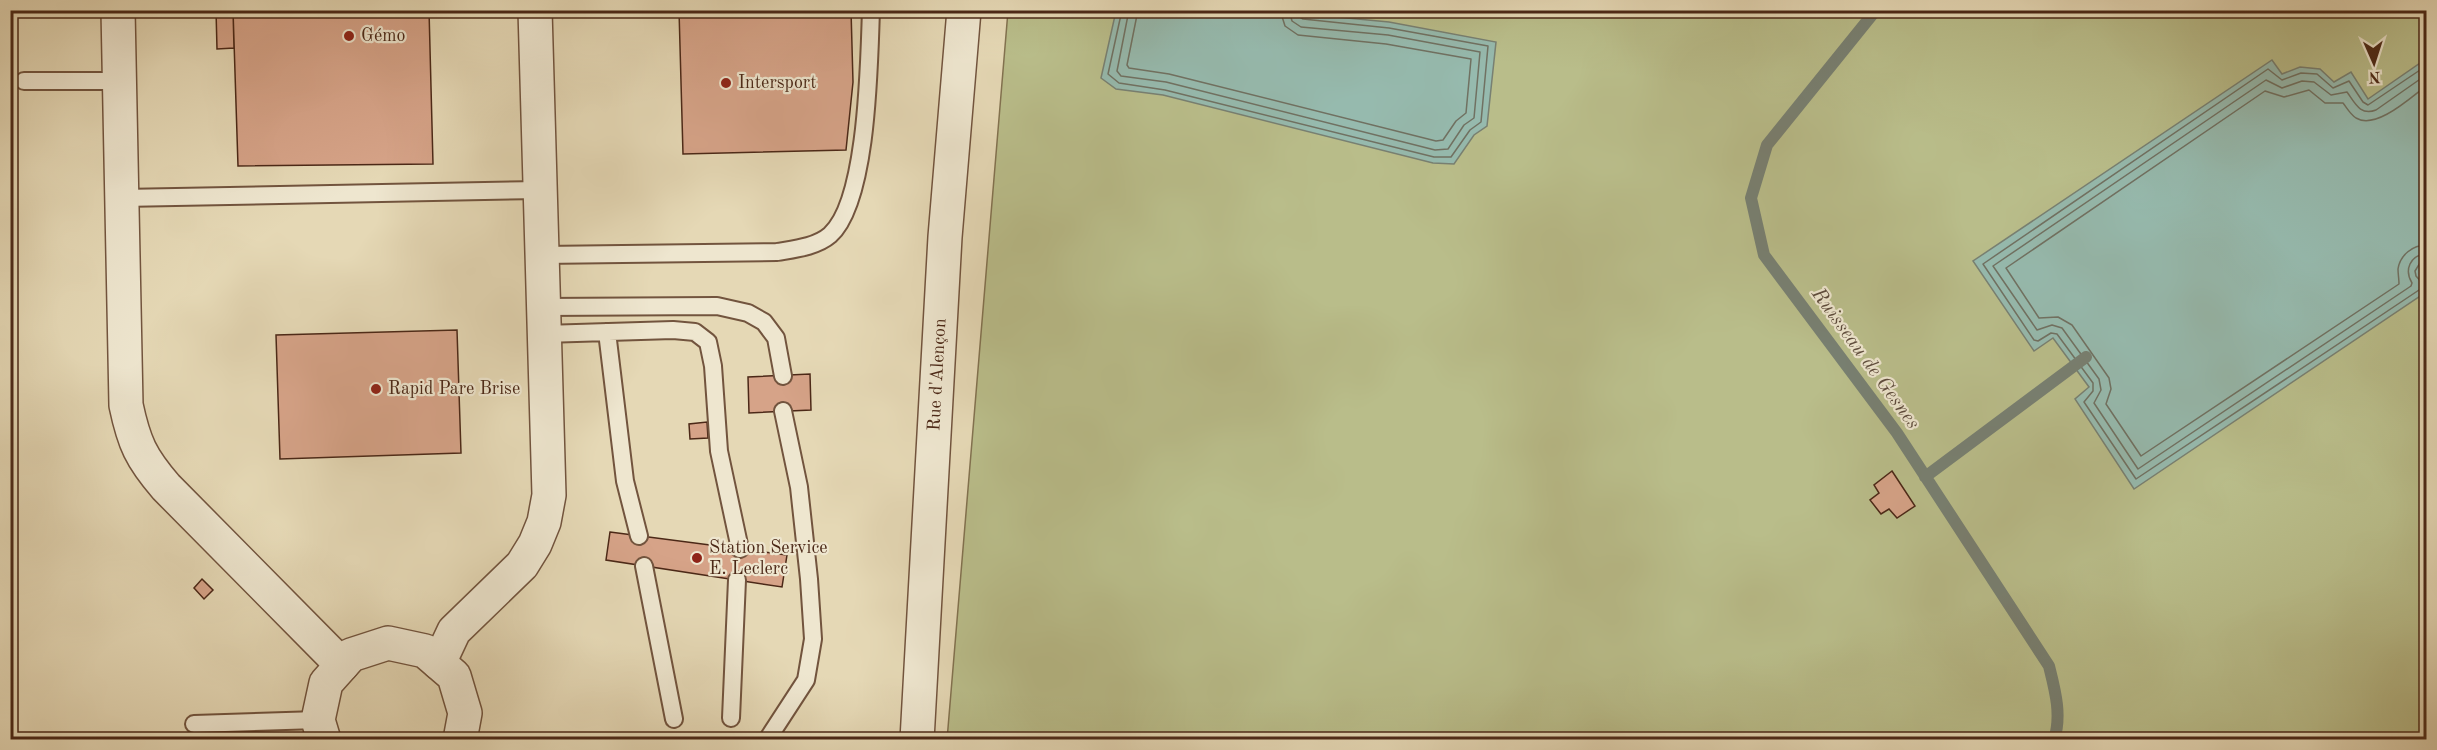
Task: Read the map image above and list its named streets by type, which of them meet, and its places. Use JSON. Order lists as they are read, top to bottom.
{
  "streets": {
    "street": ["Rue d'Alençon"]
  },
  "water": ["Ruisseau de Gesnes"],
  "places": [
    "Gémo",
    "Intersport",
    "Rapid Pare Brise",
    "Station Service E. Leclerc"
  ],
  "north": "bottom"
}
